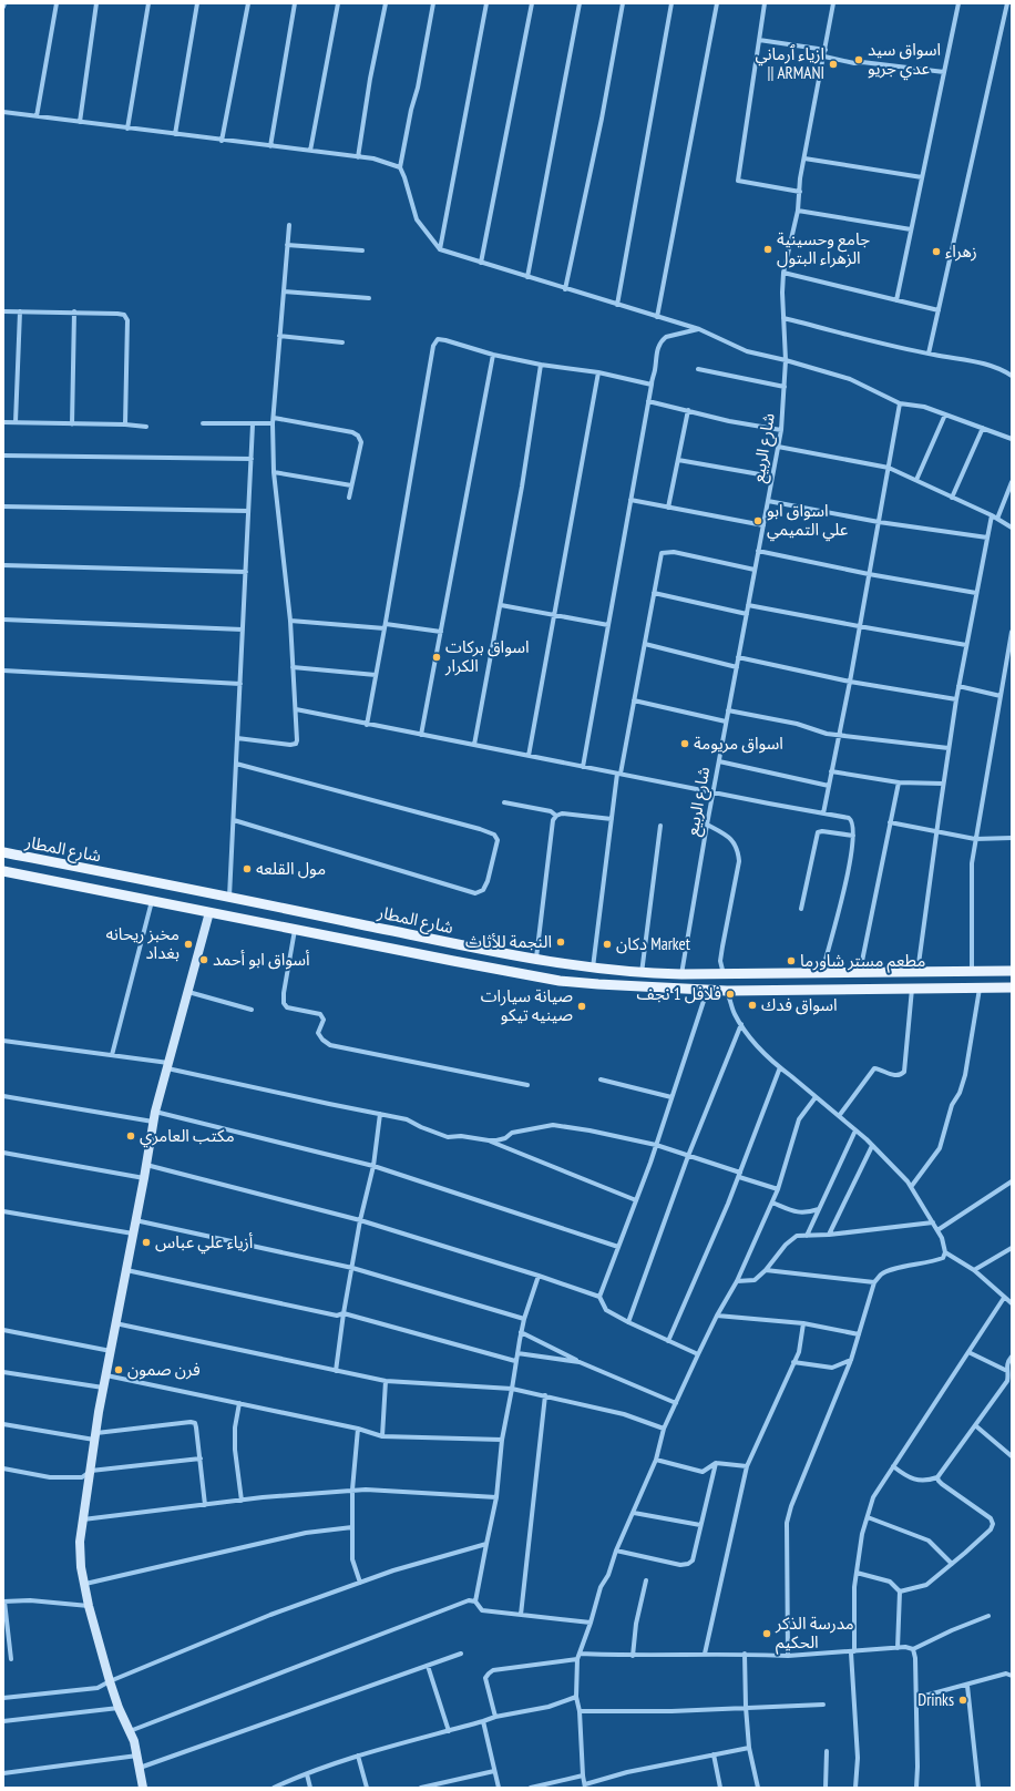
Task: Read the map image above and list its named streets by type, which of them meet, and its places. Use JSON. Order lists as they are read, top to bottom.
{
  "streets": {
    "main road": ["شارع المطار"],
    "street": ["شارع الربيع"]
  },
  "crossings": [
    ["شارع الربيع", "شارع المطار"]
  ],
  "places": [
    "اسواق سيد عدي جريو",
    "ازياء ٱرماني || ARMANI",
    "جامع وحسينية الزهراء البتول",
    "زهراء",
    "اسواق ابو علي التميمي",
    "اسواق بركات الكرار",
    "اسواق مريومة",
    "مول القلعه",
    "النجمة للأثاث",
    "مخبز ريحانه بغداد",
    "دكان Market",
    "أسواق ابو أحمد",
    "مطعم مستر شاورما",
    "فلافل 1 نجف",
    "اسواق فدك",
    "صيانة سيارات صينيه تيكو",
    "مكتب العامري",
    "أزياء علي عباس",
    "فرن صمون",
    "مدرسة الذكر الحكيم",
    "Drinks"
  ]
}
